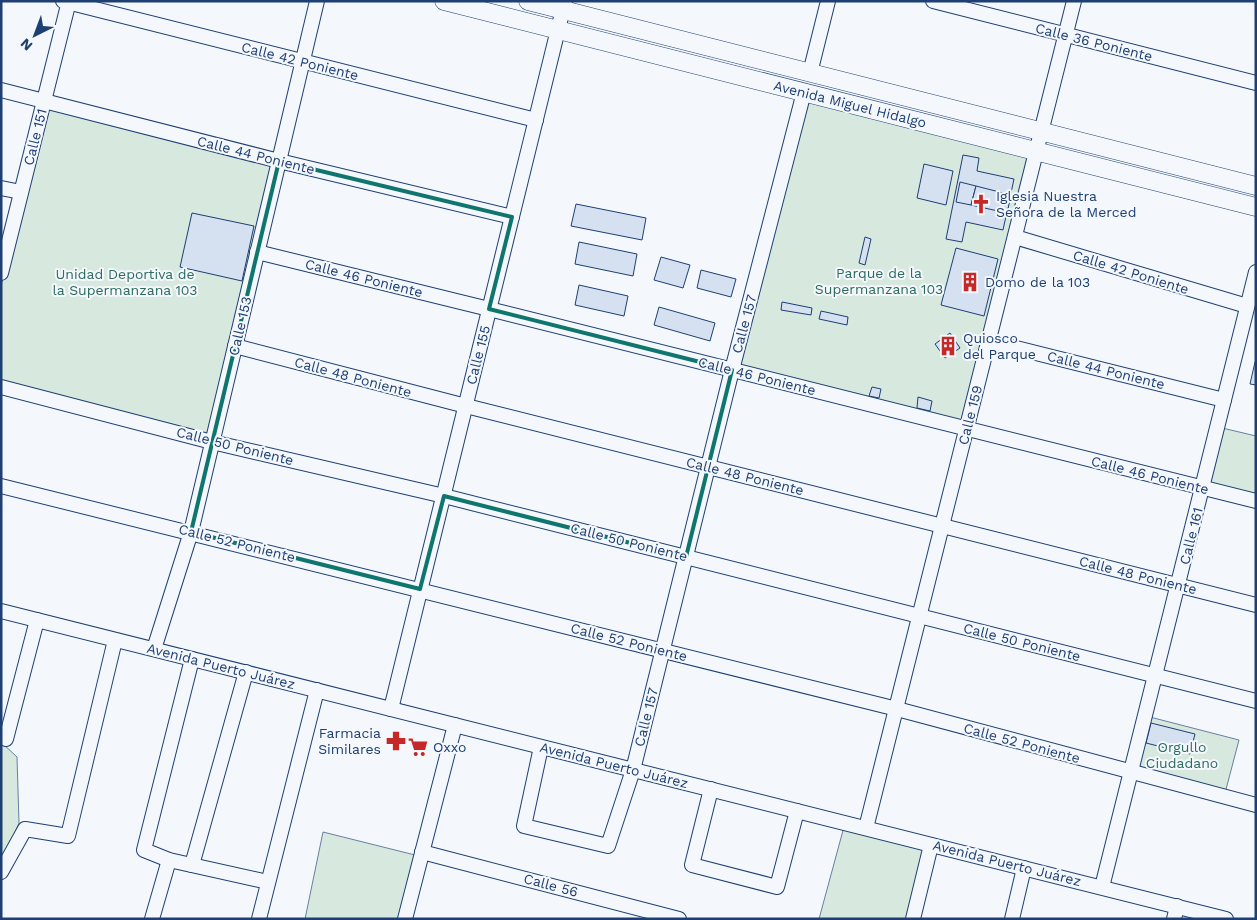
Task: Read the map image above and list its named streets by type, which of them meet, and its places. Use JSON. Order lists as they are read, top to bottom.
{
  "streets": {
    "main road": ["Avenida Miguel Hidalgo"],
    "street": [
      "Calle 36 Poniente",
      "Calle 42 Poniente",
      "Calle 151",
      "Calle 44 Poniente",
      "Calle 46 Poniente",
      "Calle 157",
      "Calle 153",
      "Calle 155",
      "Calle 48 Poniente",
      "Calle 159",
      "Calle 50 Poniente",
      "Calle 161",
      "Calle 52 Poniente",
      "Avenida Puerto Juárez",
      "Calle 56"
    ]
  },
  "crossings": [
    ["Calle 36 Poniente", "Calle 159"],
    ["Calle 42 Poniente", "Calle 151"],
    ["Calle 42 Poniente", "Calle 153"],
    ["Calle 42 Poniente", "Calle 155"],
    ["Calle 42 Poniente", "Calle 159"],
    ["Calle 42 Poniente", "Calle 161"],
    ["Avenida Miguel Hidalgo", "Calle 157"],
    ["Avenida Miguel Hidalgo", "Calle 155"],
    ["Avenida Miguel Hidalgo", "Calle 159"],
    ["Calle 151", "Calle 44 Poniente"],
    ["Calle 44 Poniente", "Calle 153"],
    ["Calle 44 Poniente", "Calle 155"],
    ["Calle 44 Poniente", "Calle 159"],
    ["Calle 44 Poniente", "Calle 161"],
    ["Calle 46 Poniente", "Calle 157"],
    ["Calle 46 Poniente", "Calle 153"],
    ["Calle 46 Poniente", "Calle 155"],
    ["Calle 46 Poniente", "Calle 159"],
    ["Calle 46 Poniente", "Calle 161"],
    ["Calle 157", "Calle 48 Poniente"],
    ["Calle 157", "Calle 50 Poniente"],
    ["Calle 157", "Calle 52 Poniente"],
    ["Calle 157", "Avenida Puerto Juárez"],
    ["Calle 153", "Calle 48 Poniente"],
    ["Calle 153", "Calle 50 Poniente"],
    ["Calle 153", "Calle 52 Poniente"],
    ["Calle 153", "Avenida Puerto Juárez"],
    ["Calle 155", "Calle 48 Poniente"],
    ["Calle 155", "Calle 50 Poniente"],
    ["Calle 155", "Calle 52 Poniente"],
    ["Calle 155", "Avenida Puerto Juárez"],
    ["Calle 48 Poniente", "Calle 159"],
    ["Calle 48 Poniente", "Calle 161"],
    ["Calle 159", "Calle 50 Poniente"],
    ["Calle 159", "Calle 52 Poniente"],
    ["Calle 159", "Avenida Puerto Juárez"],
    ["Calle 50 Poniente", "Calle 161"],
    ["Calle 161", "Calle 52 Poniente"],
    ["Calle 161", "Avenida Puerto Juárez"]
  ],
  "parks": ["Parque de la Supermanzana 103", "Unidad Deportiva de la Supermanzana 103", "Orgullo Ciudadano"],
  "places": {
    "church": ["Iglesia Nuestra Señora de la Merced"],
    "building": ["Domo de la 103", "Quiosco del Parque"],
    "pharmacy": ["Farmacia Similares"],
    "supermarket": ["Oxxo"]
  },
  "north": "bottom left"
}
